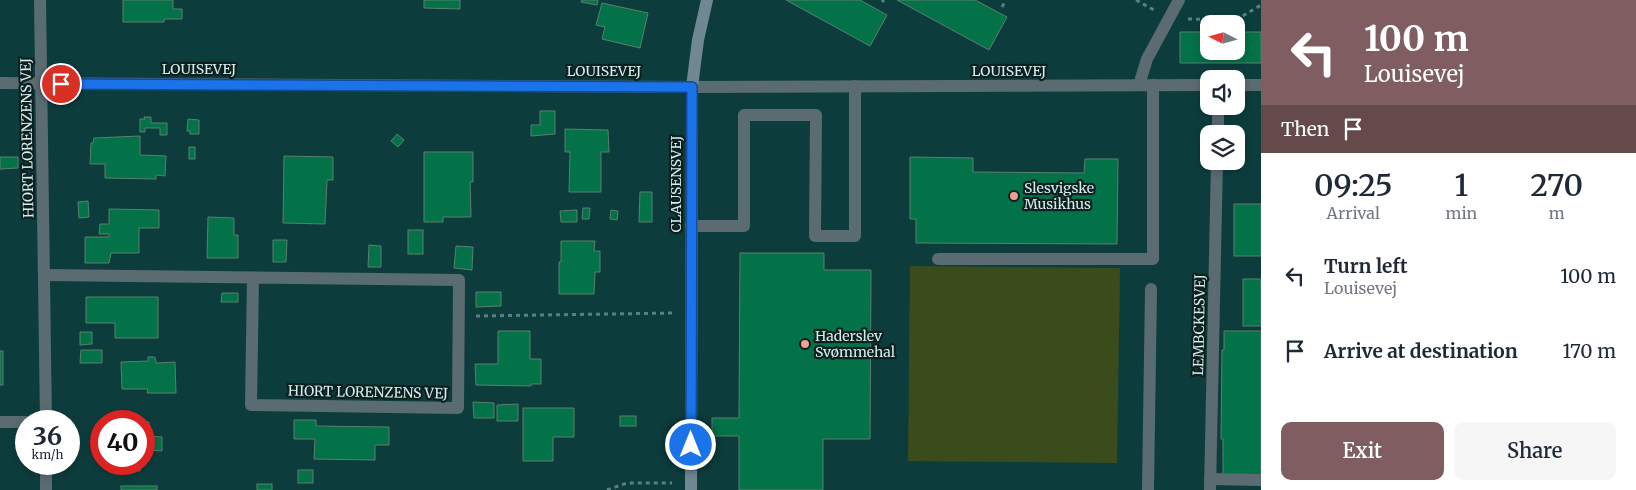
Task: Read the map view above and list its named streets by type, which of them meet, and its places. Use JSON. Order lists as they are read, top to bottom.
{
  "streets": {
    "street": [
      "LOUISEVEJ",
      "HIORT LORENZENS VEJ",
      "CLAUSENSVEJ",
      "LEMBCKESVEJ"
    ]
  },
  "crossings": [
    ["LOUISEVEJ", "HIORT LORENZENS VEJ"],
    ["LOUISEVEJ", "CLAUSENSVEJ"]
  ],
  "places": ["Slesvigske Musikhus", "Haderslev Svømmehal"],
  "north": "left",
  "page": {
    "turn": ["100 m", "Louisevej"],
    "then": "Then",
    "eta": [
      "09:25",
      "Arrival",
      "1",
      "min",
      "270",
      "m"
    ],
    "list": [
      {
        "name": "Turn left",
        "note": "Louisevej",
        "value": "100 m"
      },
      {
        "name": "Arrive at destination",
        "value": "170 m"
      }
    ],
    "speed": "36 km/h",
    "limit": "40",
    "buttons": ["Exit", "Share"]
  }
}
